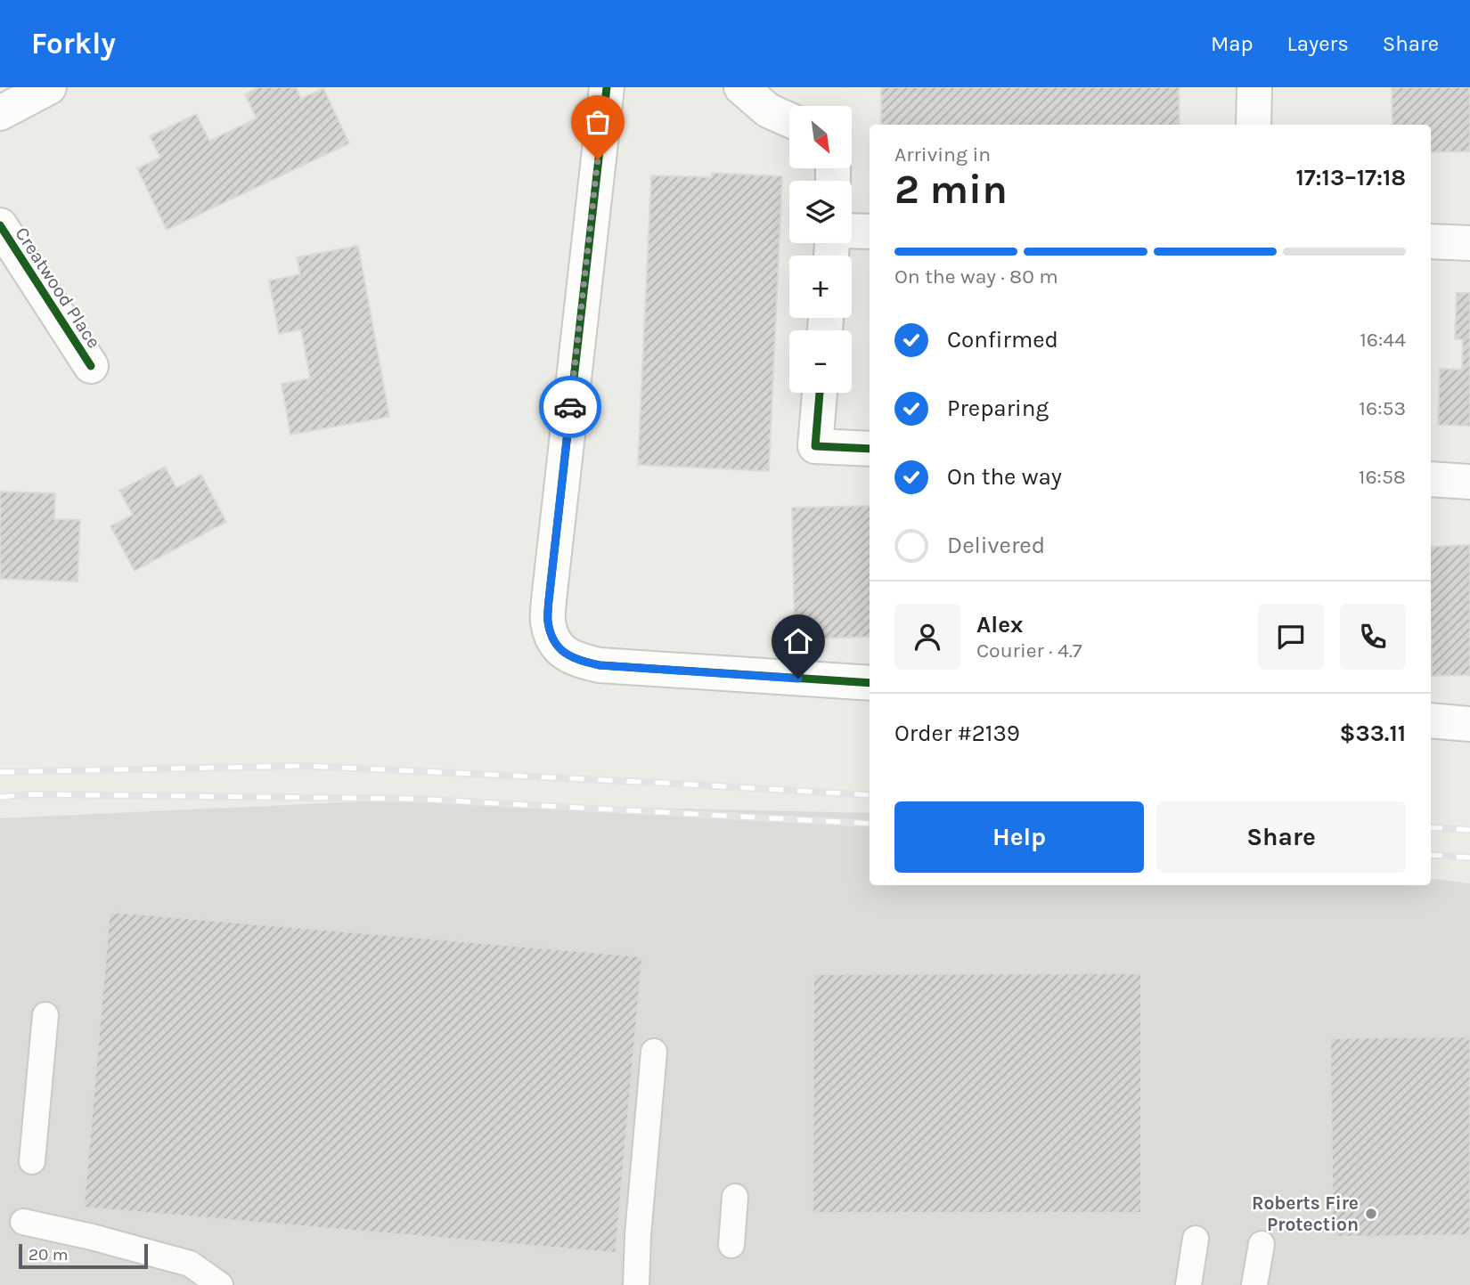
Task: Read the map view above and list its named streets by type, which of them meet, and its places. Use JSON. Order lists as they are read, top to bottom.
{
  "streets": {
    "street": ["Creatwood Place"]
  },
  "places": ["Roberts Fire Protection"],
  "scale_bar": "20 m",
  "north": "bottom right",
  "page": {
    "header": "Forkly",
    "nav": ["Map", "Layers", "Share"],
    "map_buttons": ["+", "−"],
    "heading": ["2 min", "Arriving in", "17:13–17:18"],
    "panel": [
      "Alex",
      "Courier · 4.7",
      "Order #2139",
      "$33.11"
    ],
    "bar": "On the way · 80 m",
    "list": [
      ["Confirmed", "16:44"],
      ["Preparing", "16:53"],
      ["On the way", "16:58"],
      "Delivered"
    ],
    "buttons": ["Help", "Share"],
    "scale": "20 m"
  }
}
